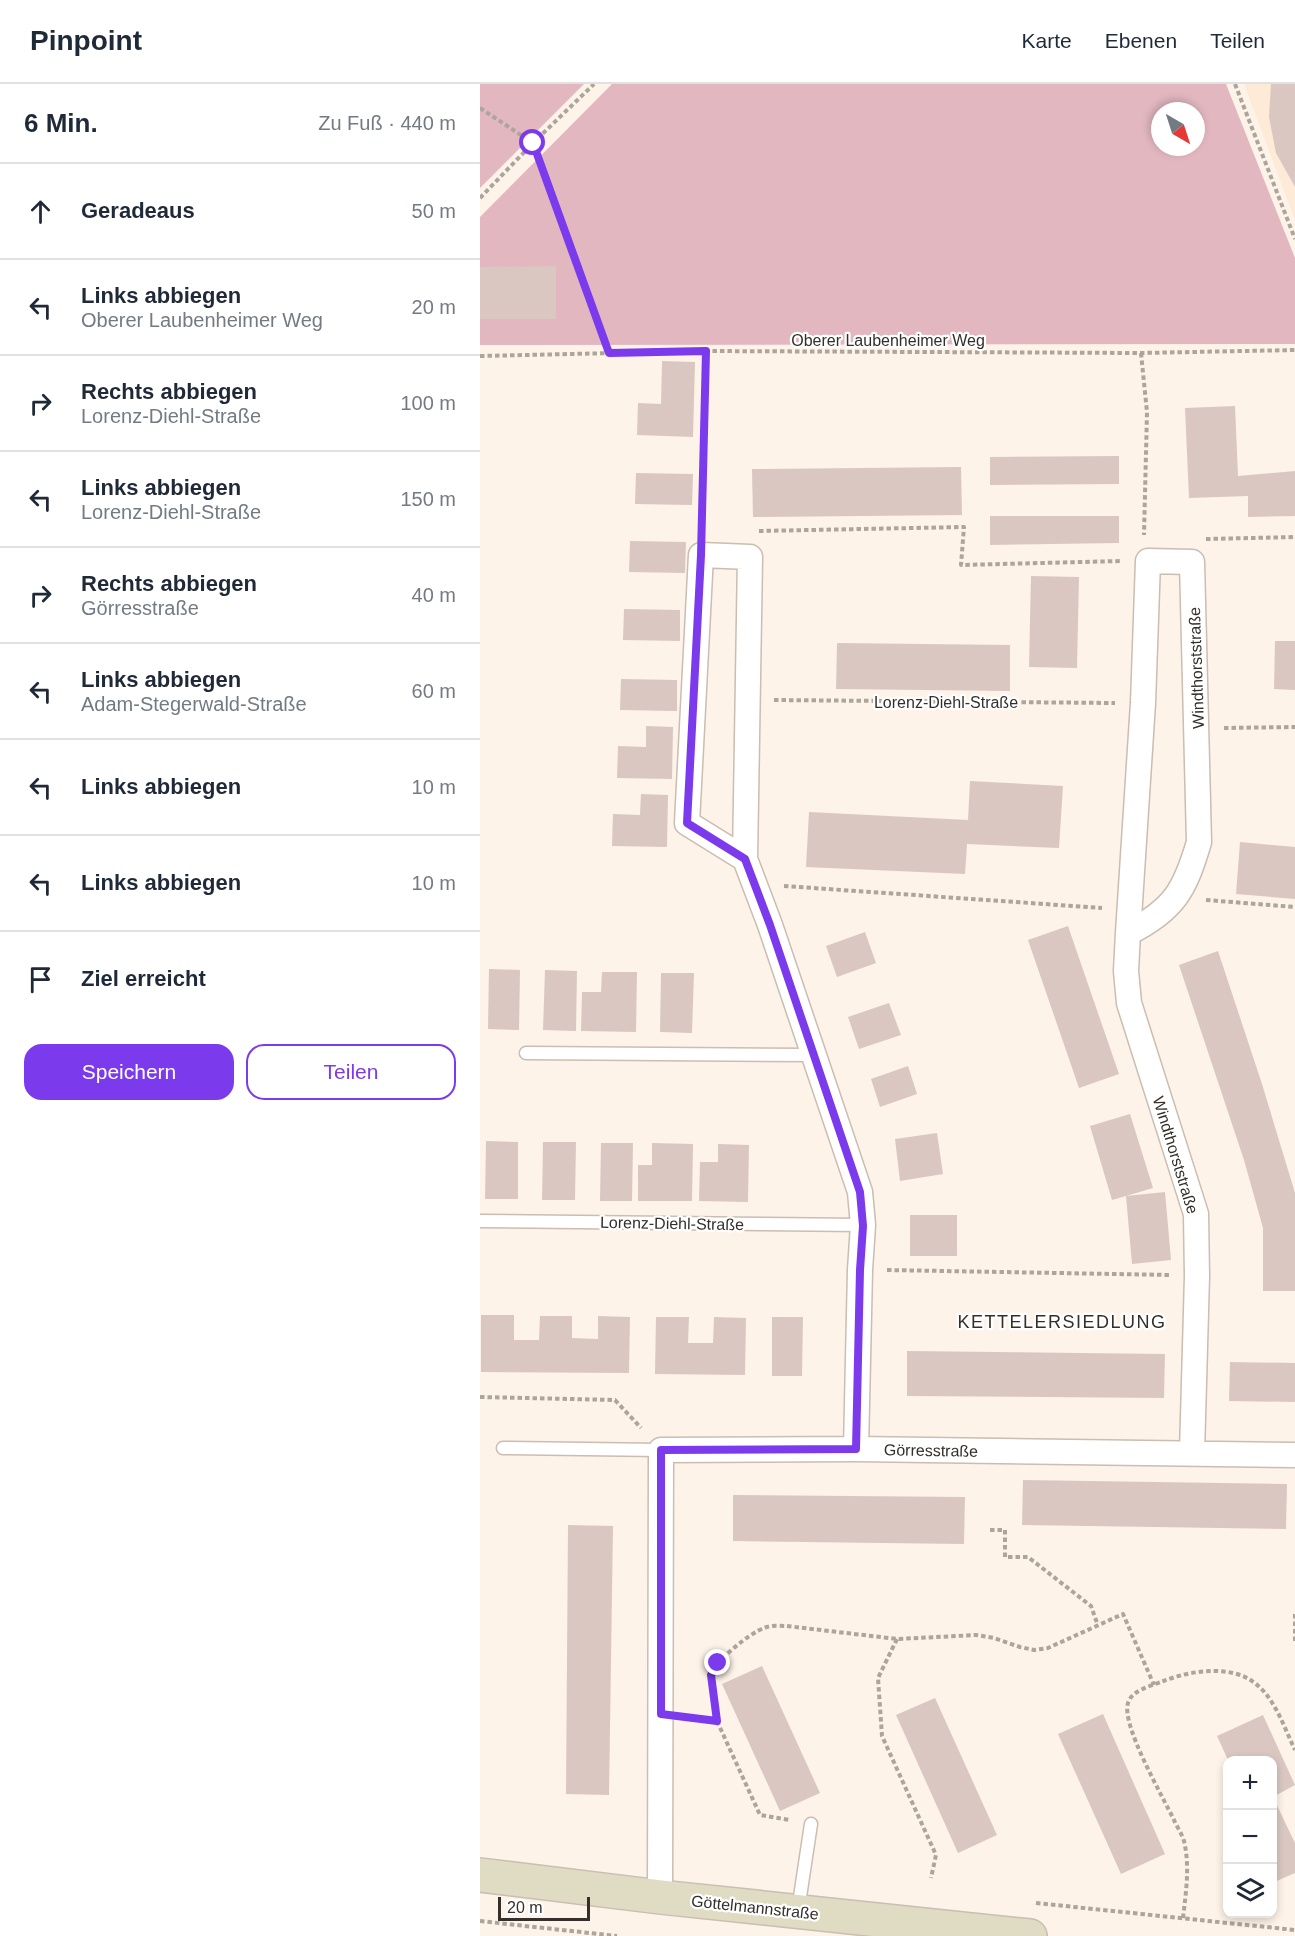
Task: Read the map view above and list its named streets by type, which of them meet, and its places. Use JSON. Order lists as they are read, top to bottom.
{
  "streets": {
    "street": ["Windthorststraße", "Görresstraße", "Göttelmannstraße"],
    "lane": ["Lorenz-Diehl-Straße"],
    "path": ["Oberer Laubenheimer Weg"]
  },
  "crossings": [
    ["Windthorststraße", "Lorenz-Diehl-Straße"],
    ["Windthorststraße", "Görresstraße"]
  ],
  "districts": ["KETTELERSIEDLUNG"],
  "scale_bar": "20 m",
  "north": "bottom right",
  "page": {
    "header": "Pinpoint",
    "nav": ["Karte", "Ebenen", "Teilen"],
    "heading": ["6 Min.", "Zu Fuß · 440 m"],
    "list": [
      ["Geradeaus", "50 m"],
      ["Links abbiegen", "Oberer Laubenheimer Weg", "20 m"],
      ["Rechts abbiegen", "Lorenz-Diehl-Straße", "100 m"],
      ["Links abbiegen", "Lorenz-Diehl-Straße", "150 m"],
      ["Rechts abbiegen", "Görresstraße", "40 m"],
      ["Links abbiegen", "Adam-Stegerwald-Straße", "60 m"],
      ["Links abbiegen", "10 m"],
      ["Links abbiegen", "10 m"],
      "Ziel erreicht"
    ],
    "buttons": ["Speichern", "Teilen"],
    "map_buttons": ["+", "−"],
    "scale": "20 m"
  }
}
